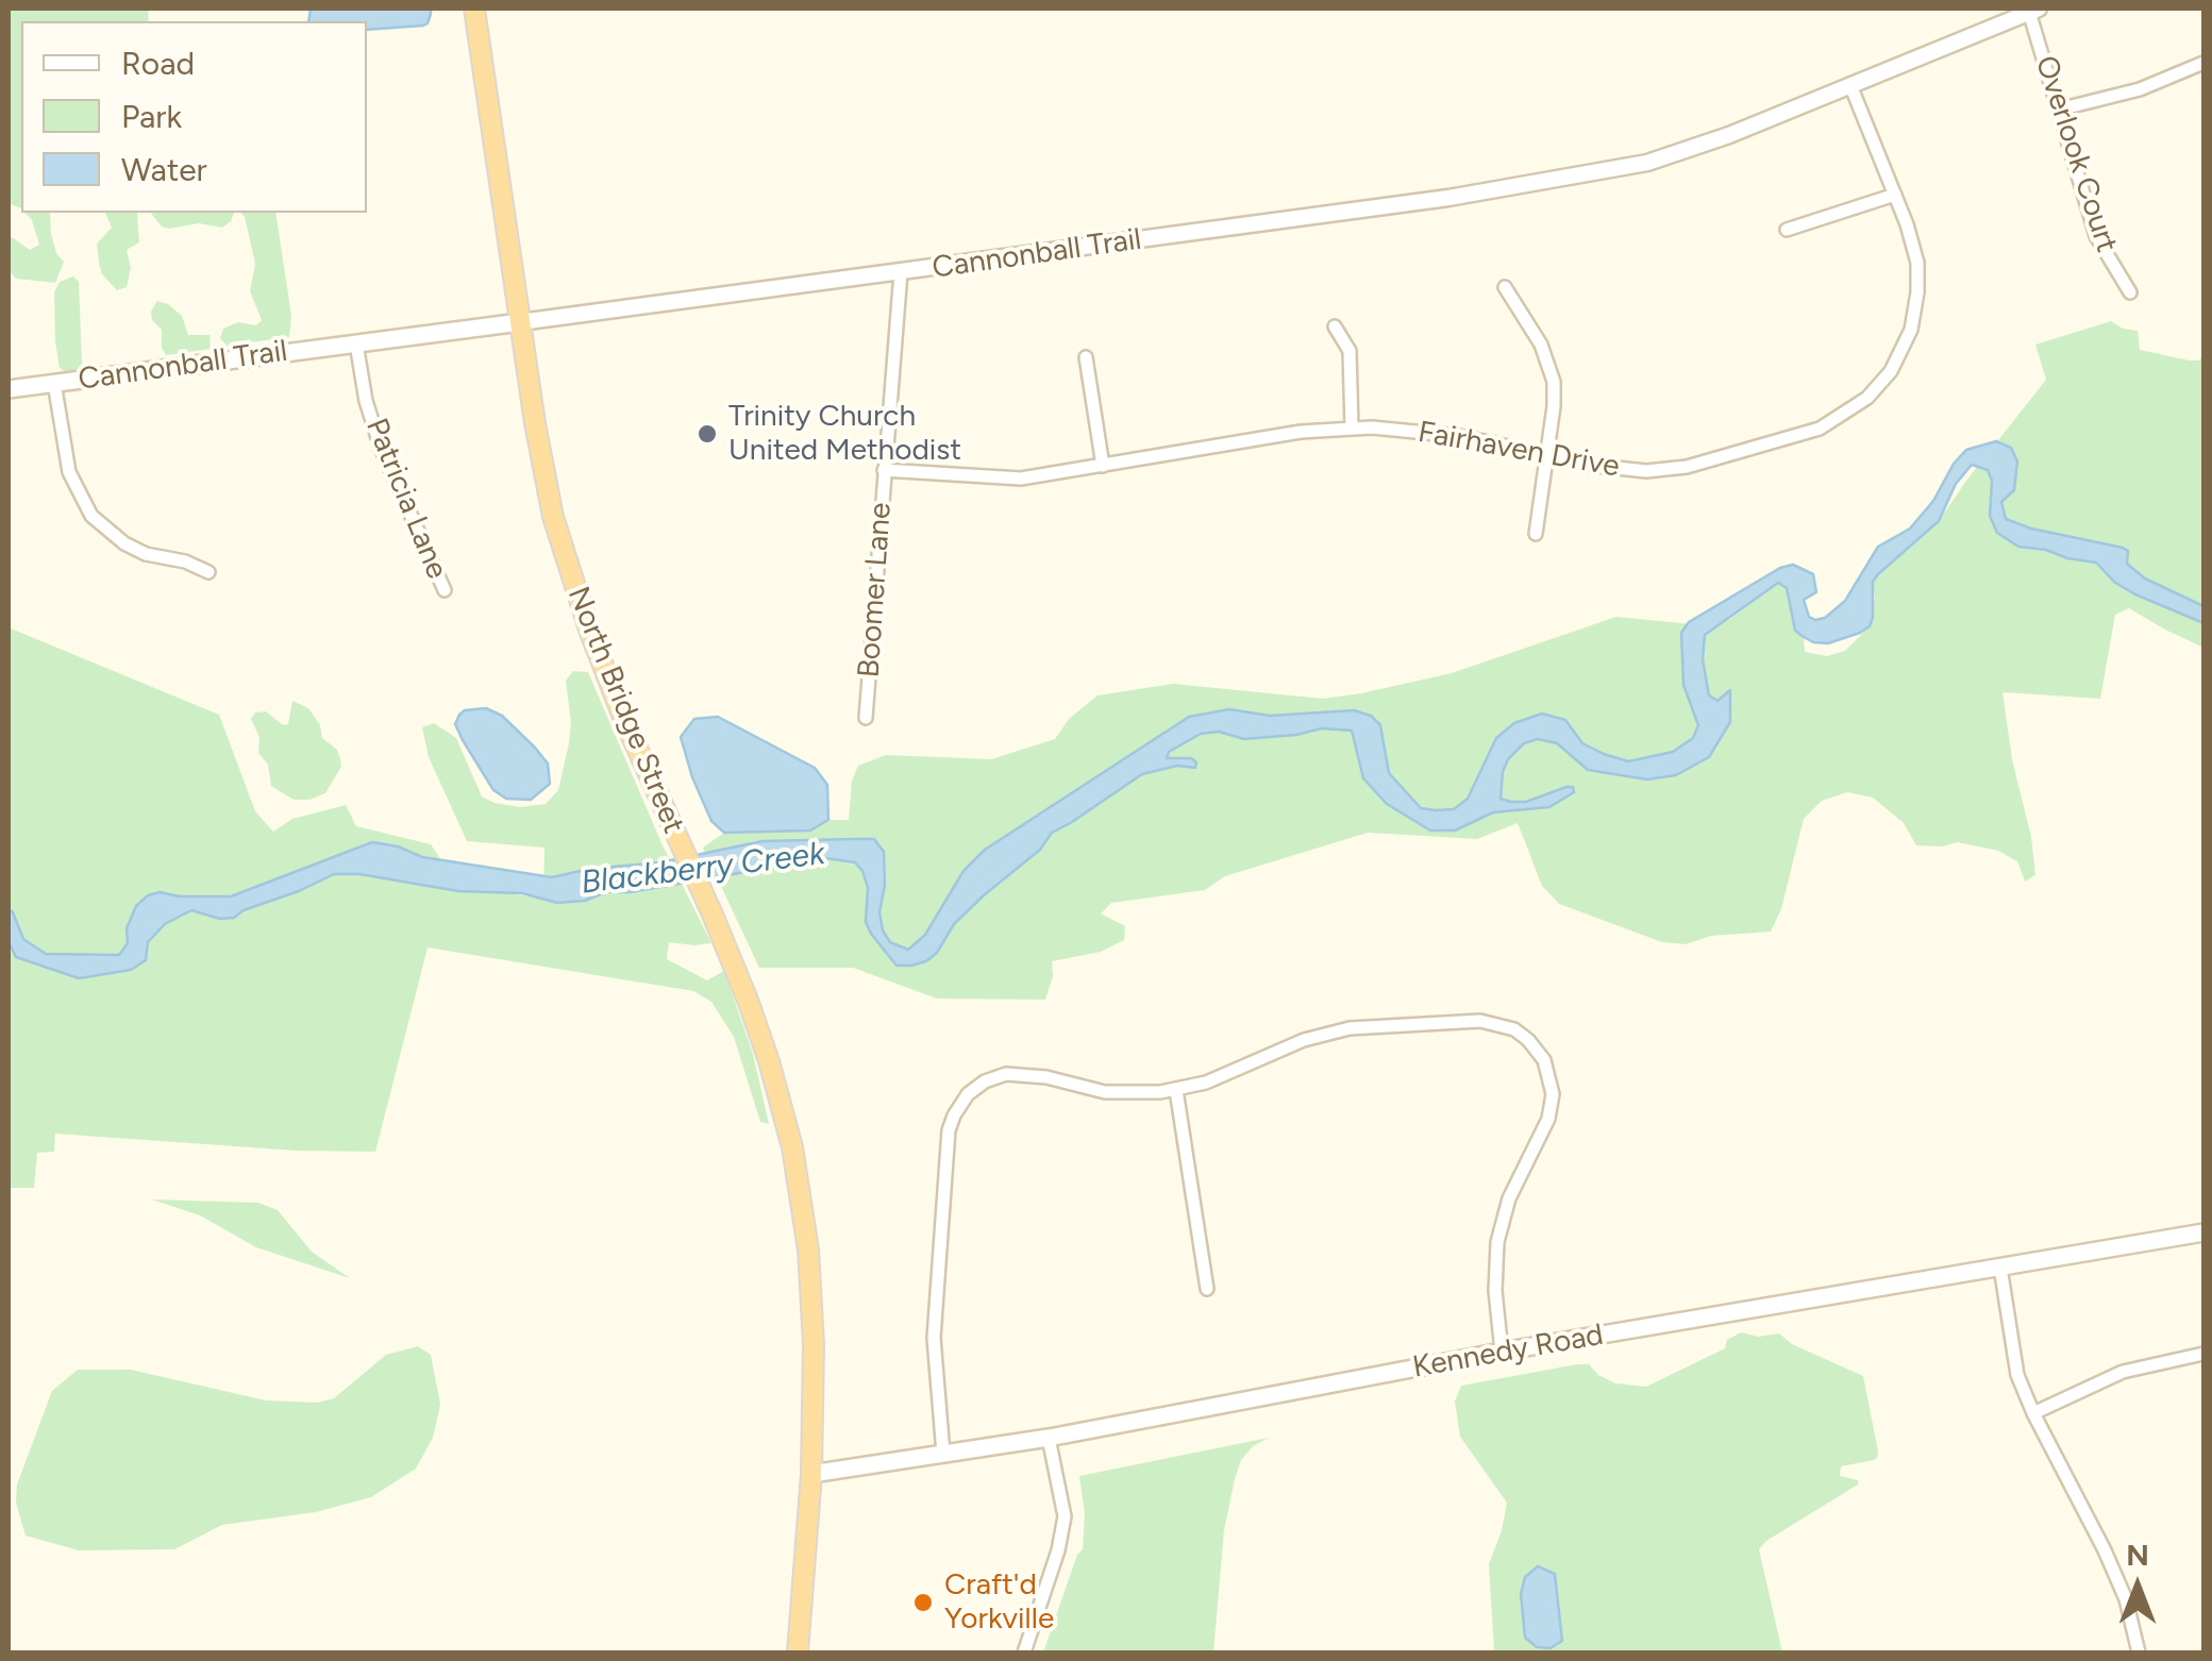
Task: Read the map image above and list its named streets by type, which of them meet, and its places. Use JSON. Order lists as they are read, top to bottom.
{
  "streets": {
    "highway": ["North Bridge Street"],
    "main road": ["Cannonball Trail", "Kennedy Road"],
    "street": [
      "Overlook Court",
      "Fairhaven Drive",
      "Patricia Lane",
      "Boomer Lane"
    ]
  },
  "crossings": [
    ["Overlook Court", "Cannonball Trail"],
    ["Cannonball Trail", "Fairhaven Drive"],
    ["Cannonball Trail", "Patricia Lane"],
    ["Cannonball Trail", "Boomer Lane"],
    ["Cannonball Trail", "North Bridge Street"],
    ["Fairhaven Drive", "Boomer Lane"],
    ["North Bridge Street", "Kennedy Road"]
  ],
  "water": ["Blackberry Creek"],
  "places": ["Trinity Church United Methodist", "Craft'd Yorkville"],
  "legend": ["Road", "Park", "Water"],
  "north": "top"
}
